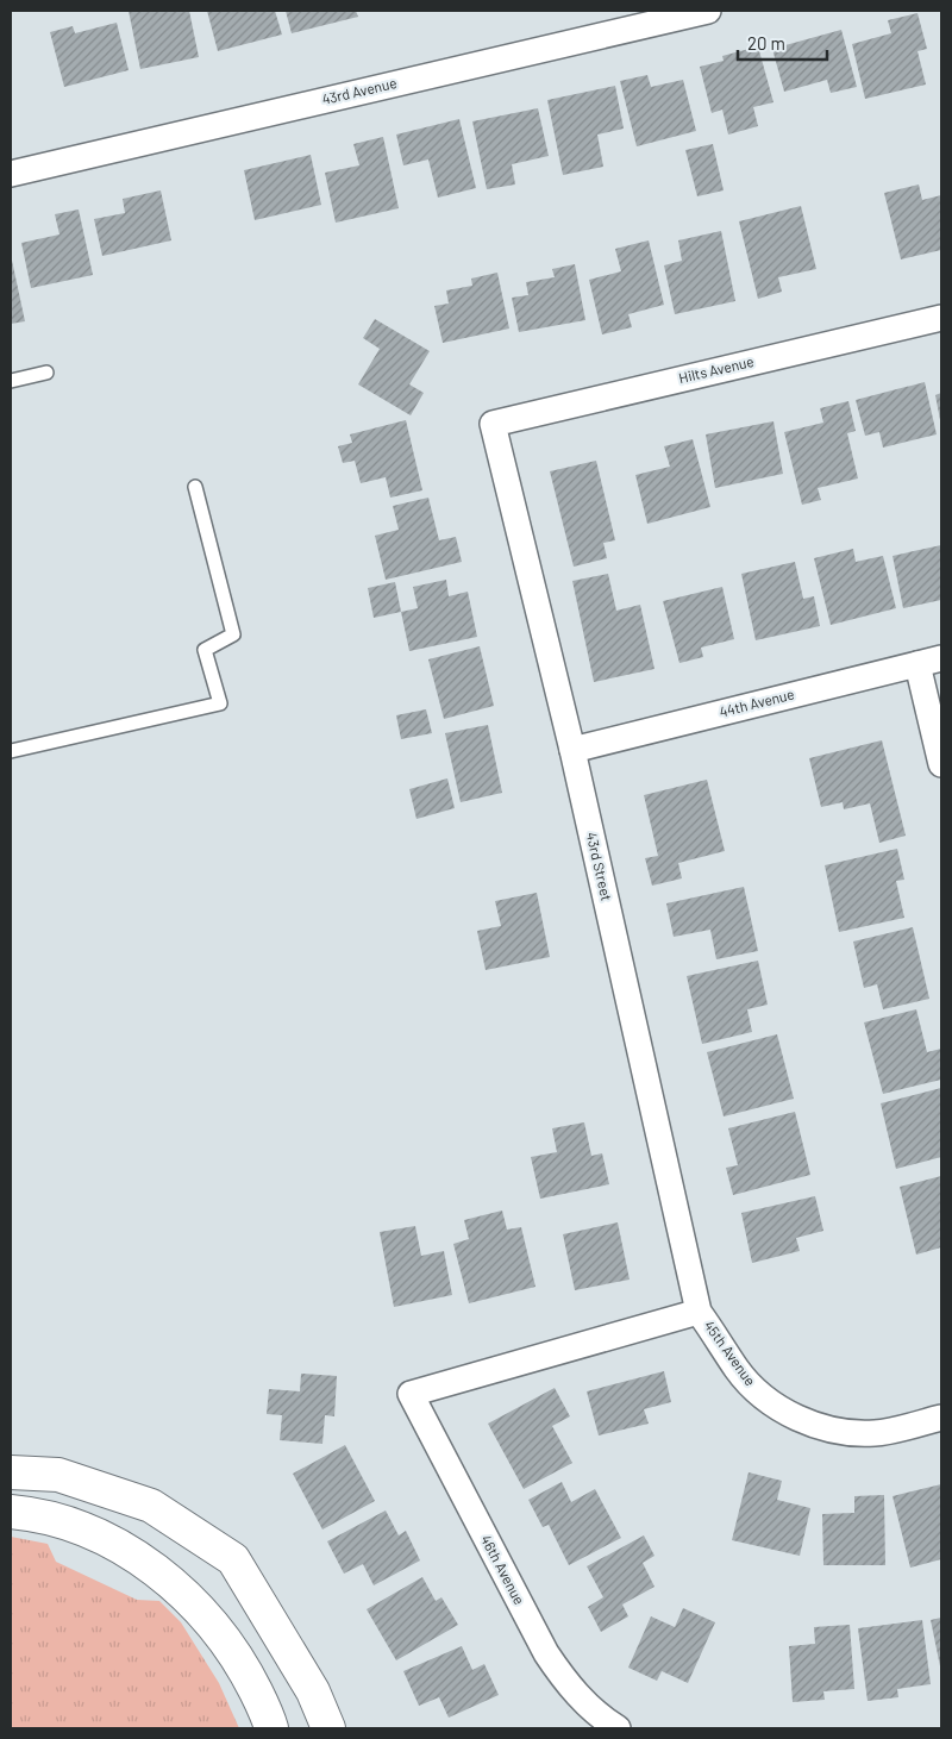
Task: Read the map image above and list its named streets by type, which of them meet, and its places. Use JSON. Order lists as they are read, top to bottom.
{
  "streets": {
    "street": [
      "43rd Avenue",
      "Hilts Avenue",
      "44th Avenue",
      "43rd Street",
      "45th Avenue",
      "46th Avenue"
    ]
  },
  "crossings": [
    ["Hilts Avenue", "43rd Street"],
    ["44th Avenue", "43rd Street"],
    ["43rd Street", "45th Avenue"],
    ["45th Avenue", "46th Avenue"]
  ],
  "scale_bar": "20 m"
}
